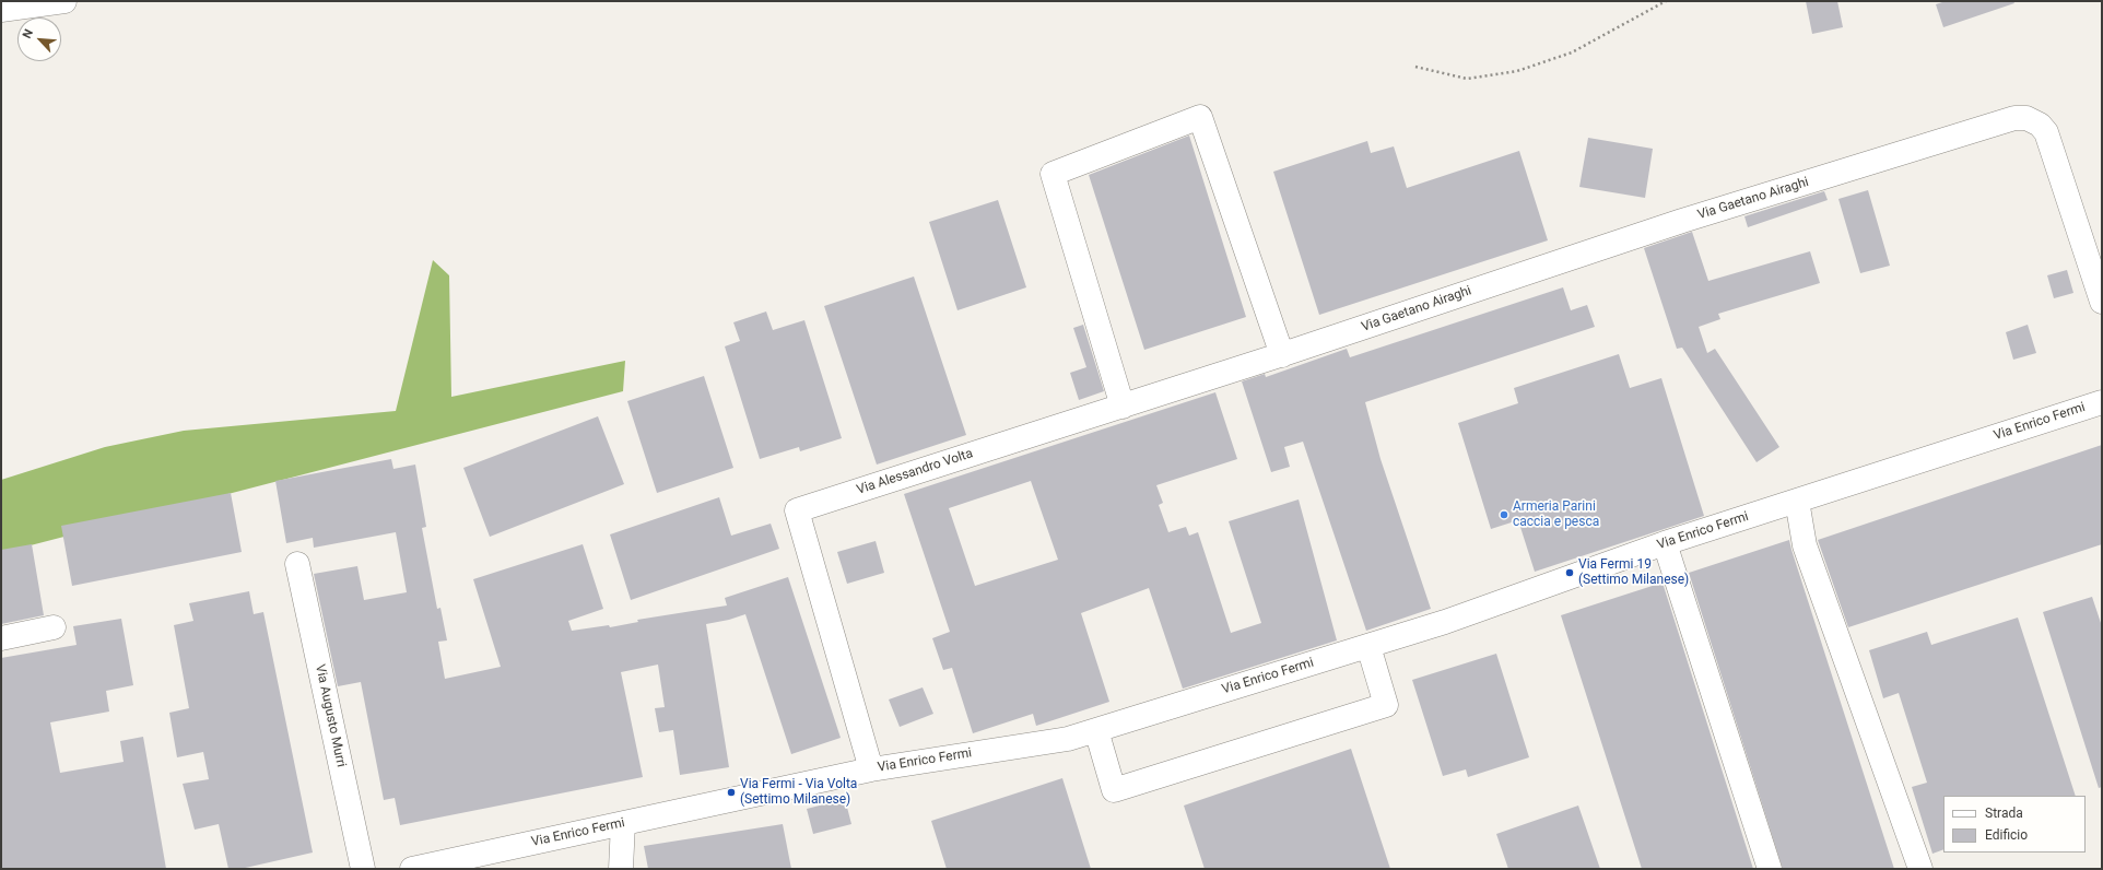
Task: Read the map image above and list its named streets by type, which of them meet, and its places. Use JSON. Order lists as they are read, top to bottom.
{
  "streets": {
    "main road": [
      "Via Gaetano Airaghi",
      "Via Enrico Fermi",
      "Via Alessandro Volta",
      "Via Augusto Murri"
    ]
  },
  "crossings": [
    ["Via Gaetano Airaghi", "Via Alessandro Volta"],
    ["Via Enrico Fermi", "Via Alessandro Volta"]
  ],
  "places": ["Armeria Parini caccia e pesca", "Via Fermi 19 (Settimo Milanese)", "Via Fermi - Via Volta (Settimo Milanese)"],
  "legend": ["Strada", "Edificio"],
  "north": "top left"
}
